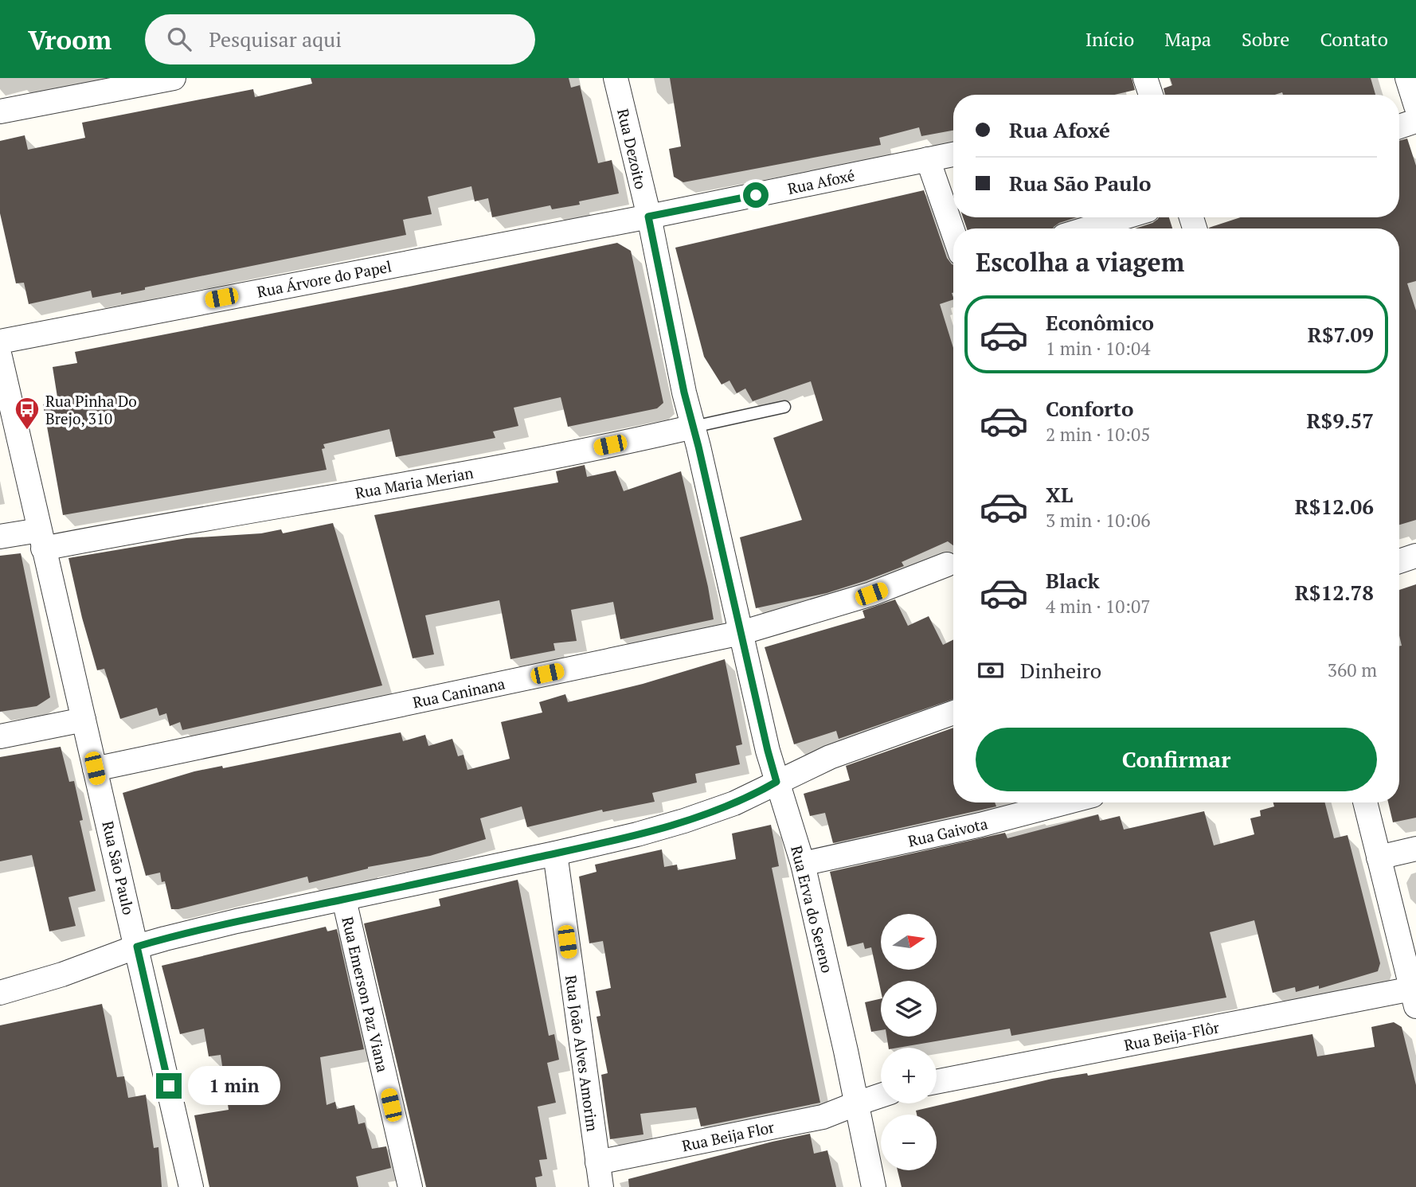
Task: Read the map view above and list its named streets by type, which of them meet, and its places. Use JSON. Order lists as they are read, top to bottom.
{
  "streets": {
    "street": [
      "Rua Dezoito",
      "Rua Afoxé",
      "Rua Árvore do Papel",
      "Rua Maria Merian",
      "Rua Caninana",
      "Rua Gaivota",
      "Rua São Paulo",
      "Rua Erva do Sereno",
      "Rua Emerson Paz Viana",
      "Rua Beija-Flôr",
      "Rua João Alves Amorim",
      "Rua Beija Flor"
    ]
  },
  "crossings": [
    ["Rua Dezoito", "Rua Afoxé"],
    ["Rua Dezoito", "Rua Árvore do Papel"],
    ["Rua Dezoito", "Rua Maria Merian"],
    ["Rua Dezoito", "Rua Erva do Sereno"],
    ["Rua Afoxé", "Rua Árvore do Papel"],
    ["Rua Maria Merian", "Rua São Paulo"],
    ["Rua Maria Merian", "Rua Erva do Sereno"],
    ["Rua Caninana", "Rua São Paulo"],
    ["Rua Caninana", "Rua Erva do Sereno"],
    ["Rua Gaivota", "Rua Erva do Sereno"],
    ["Rua Erva do Sereno", "Rua Beija Flor"],
    ["Rua João Alves Amorim", "Rua Beija Flor"]
  ],
  "places": {
    "bus stop": ["Rua Pinha Do Brejo, 310"]
  },
  "north": "right",
  "page": {
    "header": "Vroom",
    "search": "Pesquisar aqui",
    "nav": [
      "Início",
      "Mapa",
      "Sobre",
      "Contato"
    ],
    "banner": ["Rua Afoxé", "Rua São Paulo"],
    "heading": "Escolha a viagem",
    "list": [
      {
        "name": "Econômico",
        "note": "1 min · 10:04",
        "value": "R$7.09"
      },
      {
        "name": "Conforto",
        "note": "2 min · 10:05",
        "value": "R$9.57"
      },
      {
        "name": "XL",
        "note": "3 min · 10:06",
        "value": "R$12.06"
      },
      {
        "name": "Black",
        "note": "4 min · 10:07",
        "value": "R$12.78"
      }
    ],
    "pay": ["Dinheiro", "360 m"],
    "buttons": "Confirmar",
    "map_buttons": ["+", "−"],
    "bubble": "1 min"
  }
}
